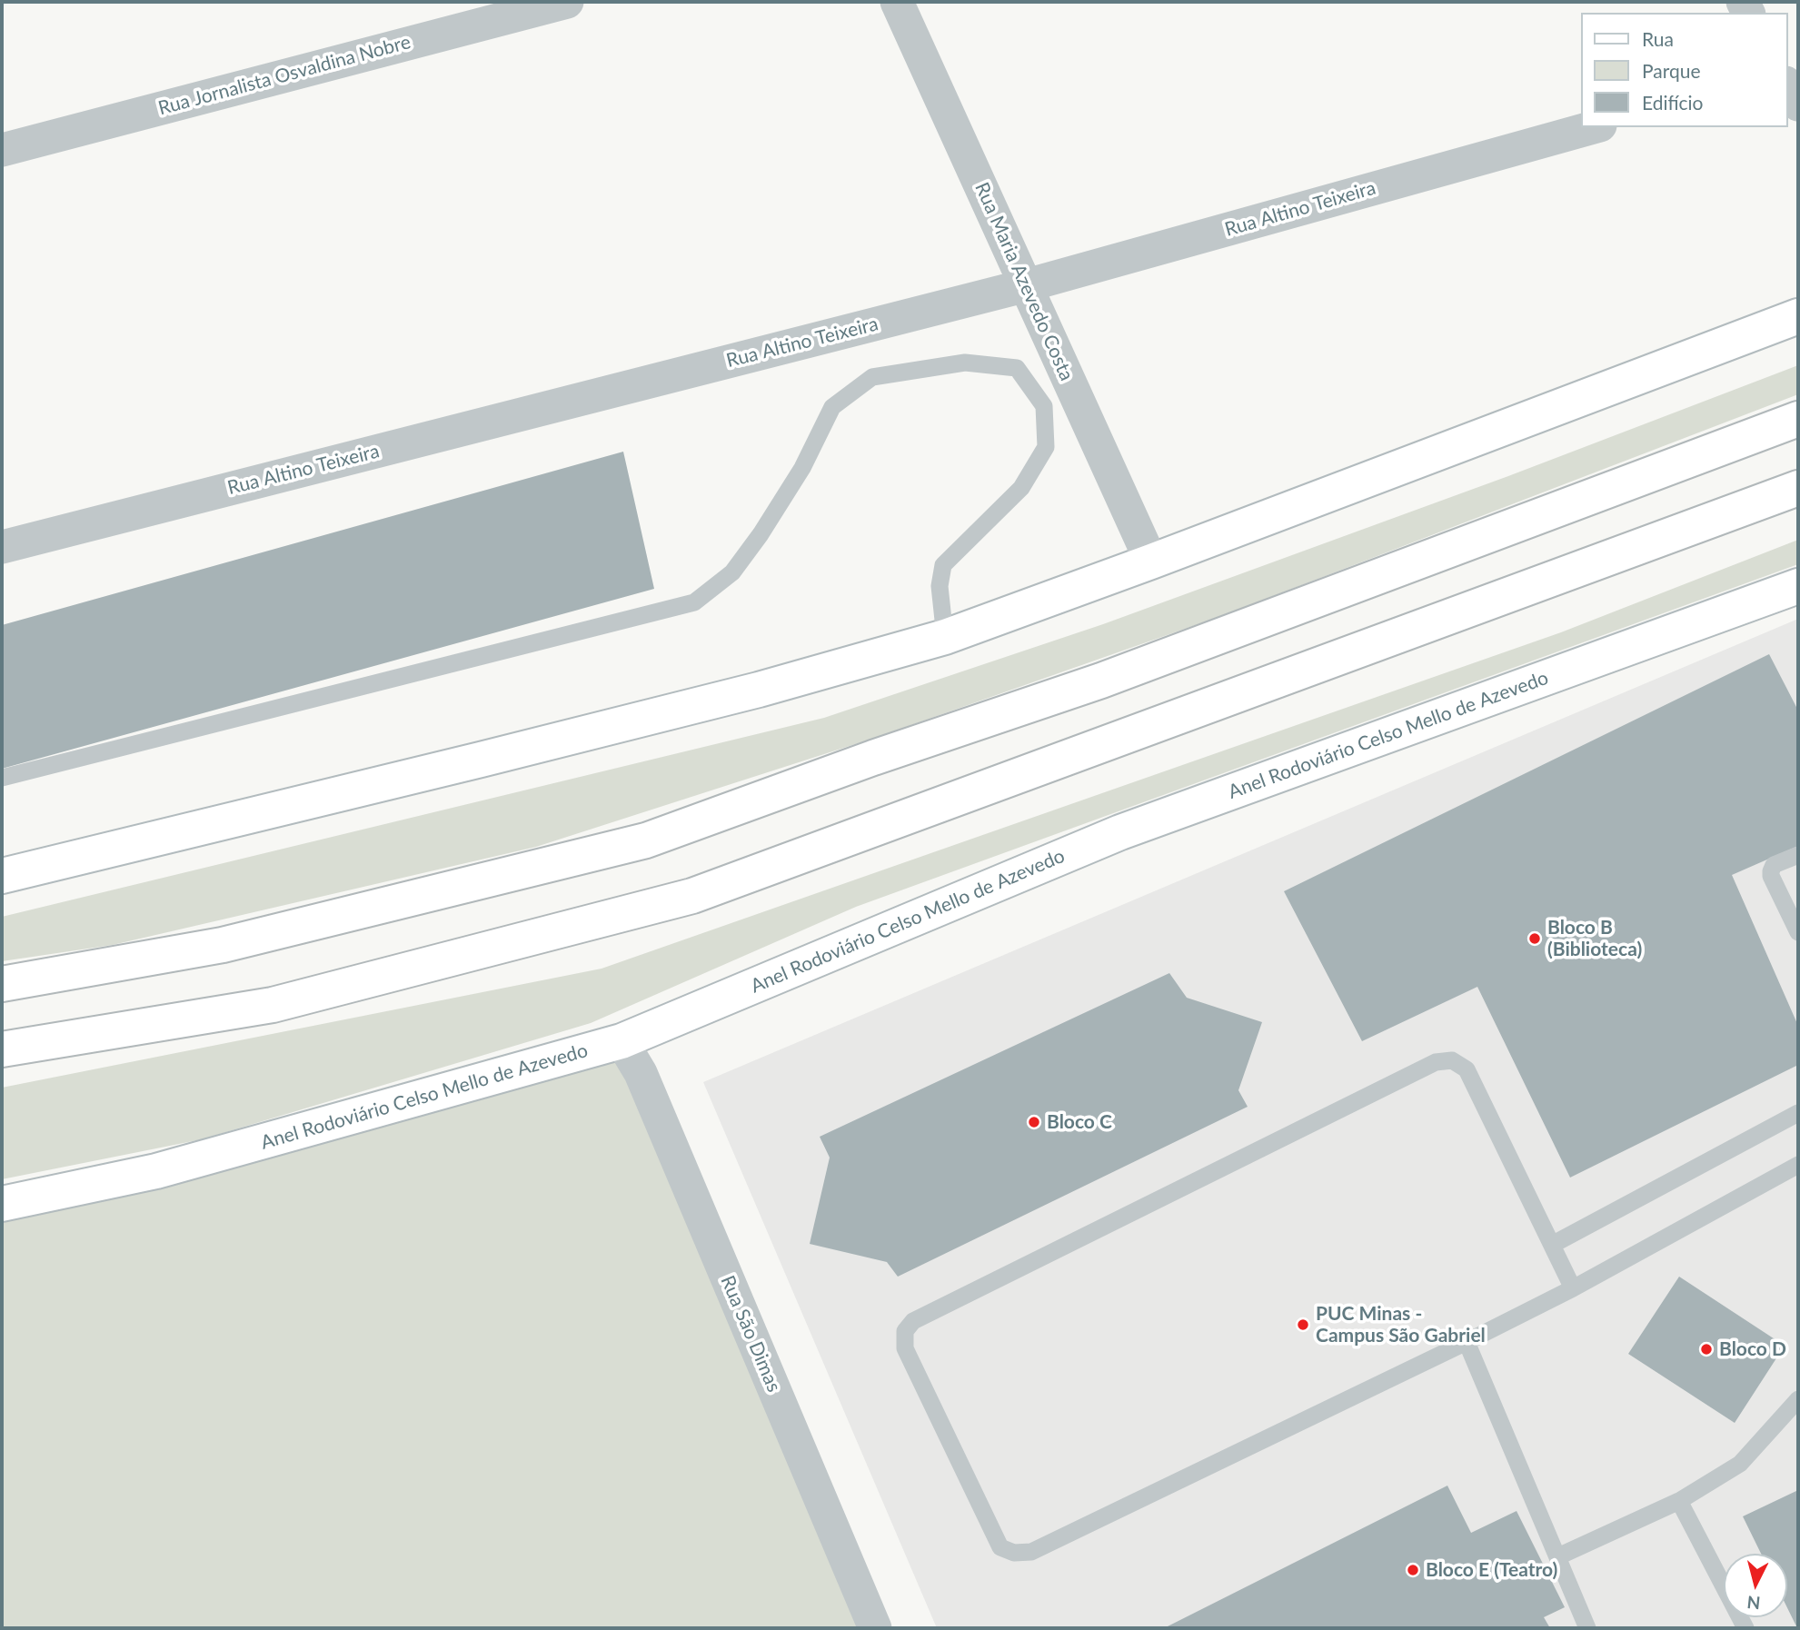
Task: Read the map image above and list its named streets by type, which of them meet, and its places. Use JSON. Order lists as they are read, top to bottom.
{
  "streets": {
    "main road": ["Anel Rodoviário Celso Mello de Azevedo"],
    "street": [
      "Rua Jornalista Osvaldina Nobre",
      "Rua Altino Teixeira",
      "Rua Maria Azevedo Costa",
      "Rua São Dimas"
    ]
  },
  "crossings": [
    ["Rua Altino Teixeira", "Rua Maria Azevedo Costa"],
    ["Anel Rodoviário Celso Mello de Azevedo", "Rua São Dimas"]
  ],
  "places": [
    "Bloco B (Biblioteca)",
    "Bloco C",
    "PUC Minas - Campus São Gabriel",
    "Bloco D",
    "Bloco E (Teatro)"
  ],
  "legend": ["Rua", "Parque", "Edifício"],
  "north": "bottom"
}
